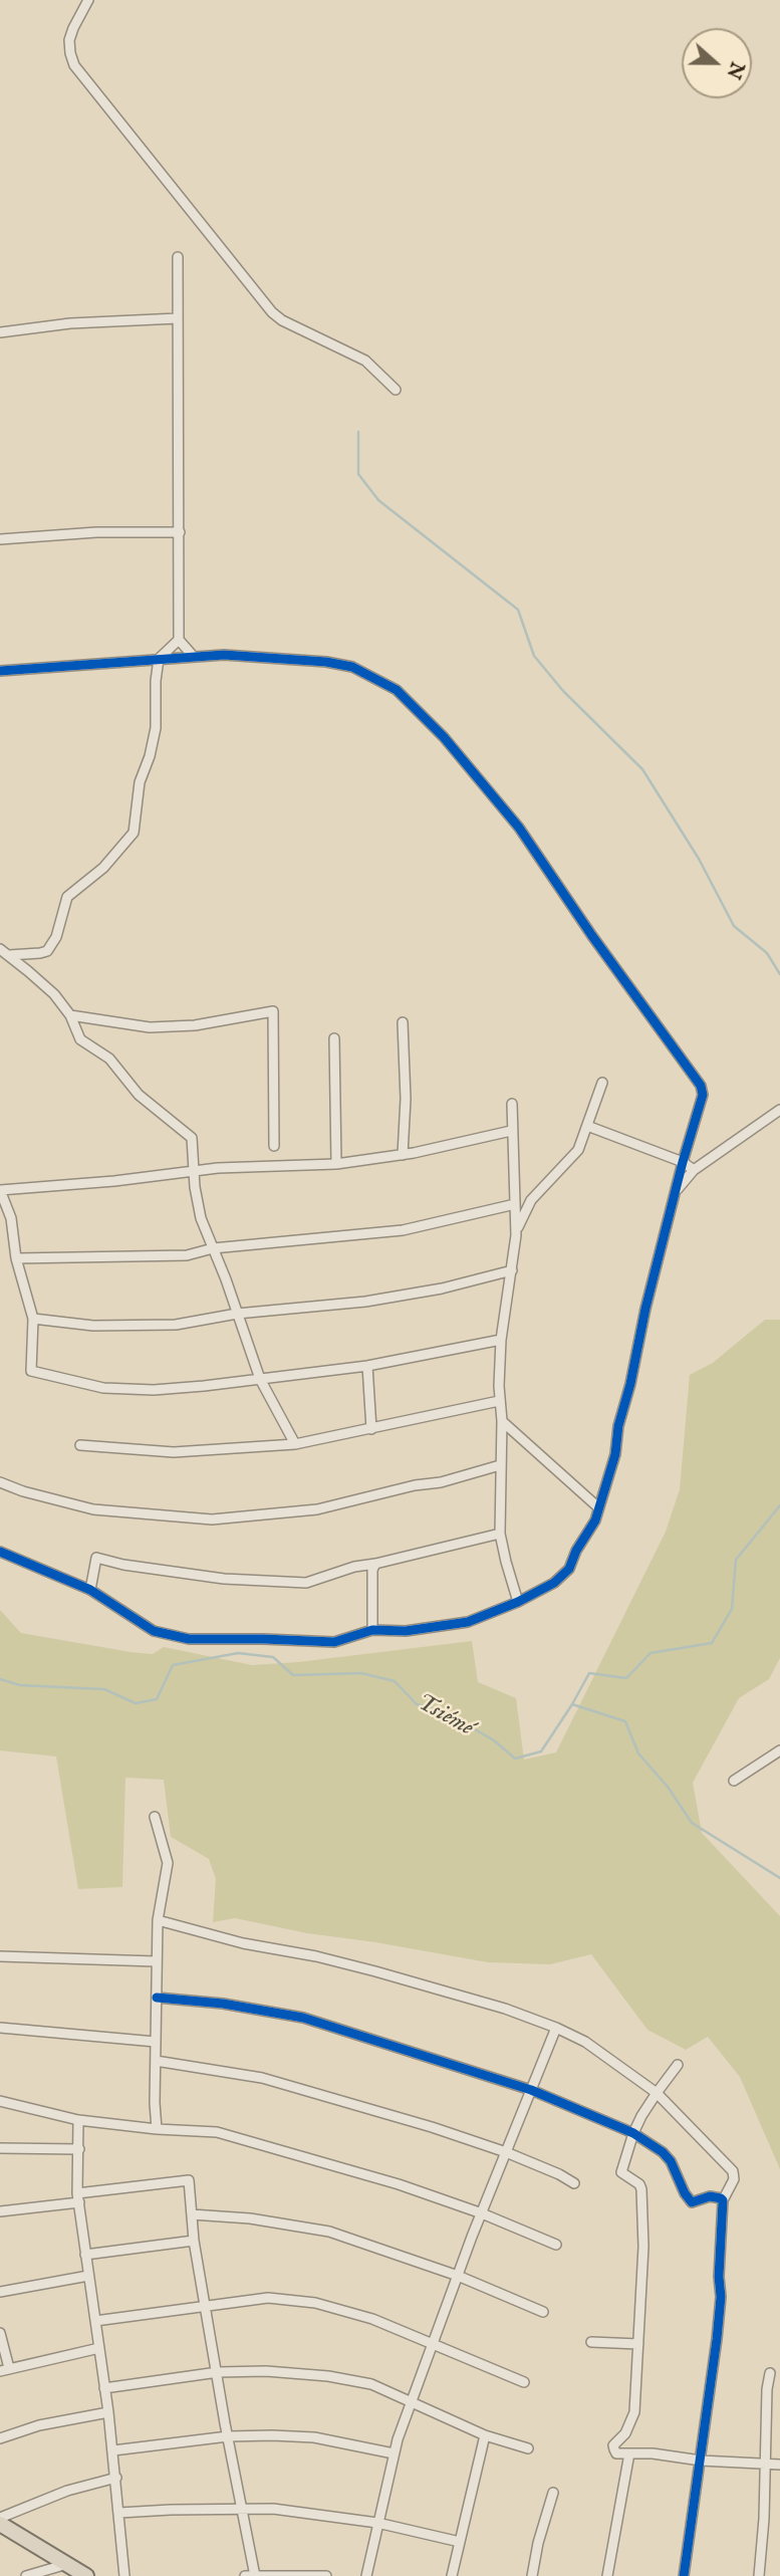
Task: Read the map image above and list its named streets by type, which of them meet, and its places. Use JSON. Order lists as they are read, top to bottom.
{
  "water": ["Tsiémé"],
  "north": "right"
}
